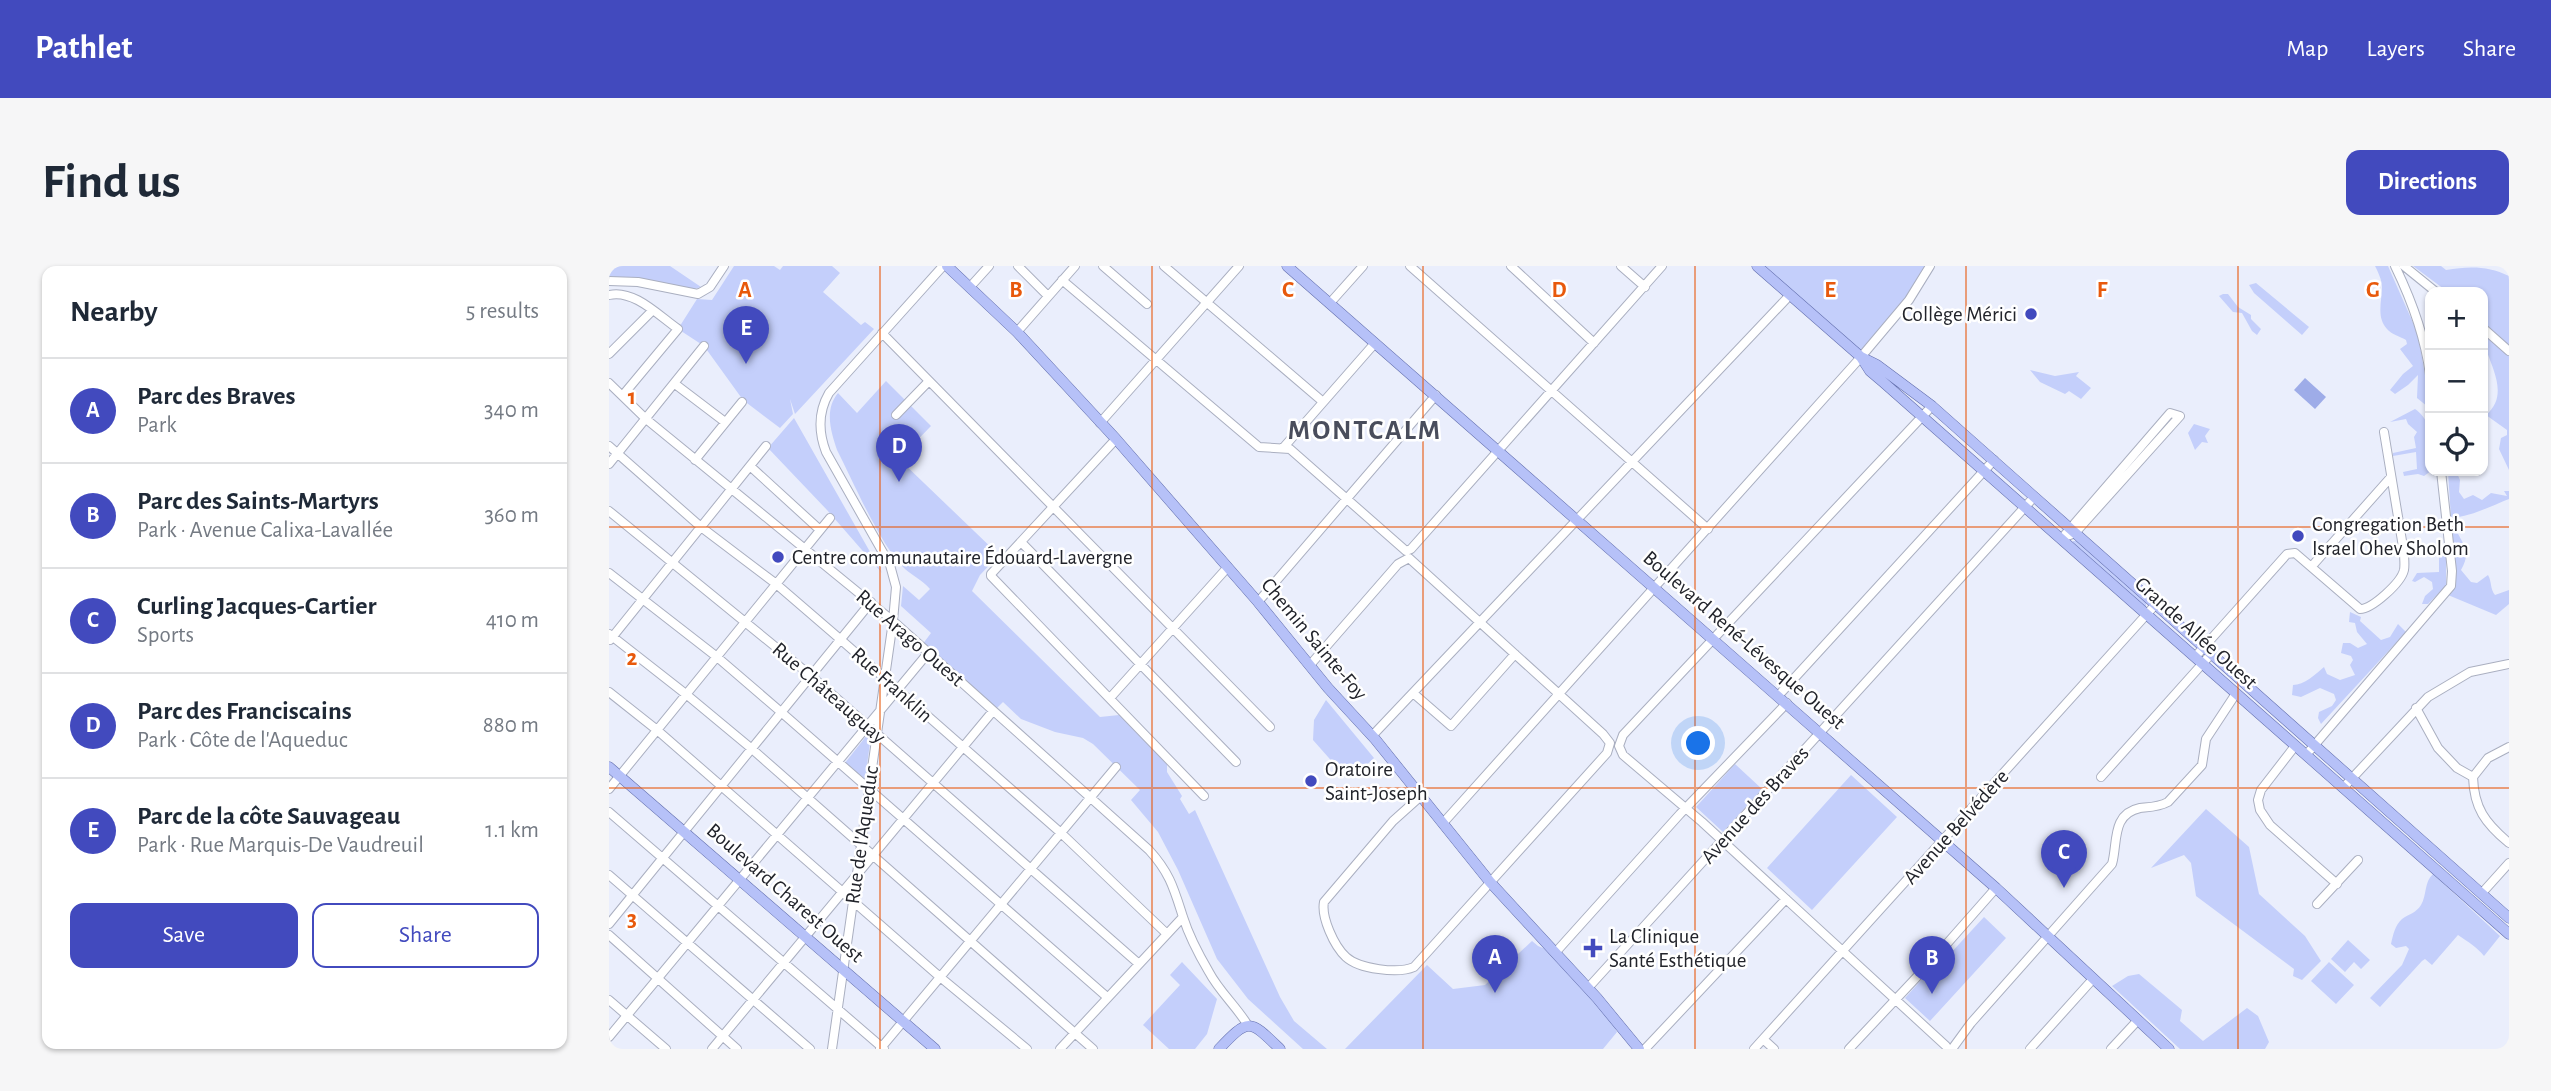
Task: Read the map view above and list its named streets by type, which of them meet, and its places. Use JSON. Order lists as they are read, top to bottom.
{
  "streets": {
    "main road": [
      "Grande Allée Ouest",
      "Chemin Sainte-Foy",
      "Boulevard René-Lévesque Ouest",
      "Boulevard Charest Ouest"
    ],
    "street": [
      "Rue Arago Ouest",
      "Rue Franklin",
      "Rue Châteauguay",
      "Avenue des Braves",
      "Avenue Belvédère",
      "Rue de l'Aqueduc"
    ]
  },
  "crossings": [
    ["Grande Allée Ouest", "Avenue des Braves"],
    ["Grande Allée Ouest", "Avenue Belvédère"],
    ["Rue Arago Ouest", "Rue de l'Aqueduc"],
    ["Chemin Sainte-Foy", "Avenue des Braves"],
    ["Boulevard René-Lévesque Ouest", "Avenue des Braves"],
    ["Boulevard René-Lévesque Ouest", "Avenue Belvédère"],
    ["Rue Franklin", "Rue de l'Aqueduc"],
    ["Rue Châteauguay", "Rue de l'Aqueduc"],
    ["Rue de l'Aqueduc", "Boulevard Charest Ouest"]
  ],
  "districts": ["MONTCALM"],
  "places": {
    "other": [
      "Collège Mérici",
      "Congregation Beth Israel Ohev Sholom",
      "Centre communautaire Édouard-Lavergne",
      "Oratoire Saint-Joseph"
    ],
    "health": ["La Clinique Santé Esthétique"]
  },
  "page": {
    "header": "Pathlet",
    "nav": ["Map", "Layers", "Share"],
    "buttons": [
      "Directions",
      ["Save", "Share"]
    ],
    "title": "Find us",
    "heading": ["Nearby", "5 results"],
    "map_buttons": ["+", "−"],
    "pins": [
      "E",
      "D",
      "C",
      "A",
      "B"
    ],
    "list": [
      {
        "mark": "A",
        "name": "Parc des Braves",
        "note": "Park",
        "value": "340 m"
      },
      {
        "mark": "B",
        "name": "Parc des Saints-Martyrs",
        "note": "Park · Avenue Calixa-Lavallée",
        "value": "360 m"
      },
      {
        "mark": "C",
        "name": "Curling Jacques-Cartier",
        "note": "Sports",
        "value": "410 m"
      },
      {
        "mark": "D",
        "name": "Parc des Franciscains",
        "note": "Park · Côte de l'Aqueduc",
        "value": "880 m"
      },
      {
        "mark": "E",
        "name": "Parc de la côte Sauvageau",
        "note": "Park · Rue Marquis-De Vaudreuil",
        "value": "1.1 km"
      }
    ]
  },
  "grid": {
    "columns": [
      "A",
      "B",
      "C",
      "D",
      "E",
      "F",
      "G"
    ],
    "rows": ["1", "2", "3"]
  }
}
